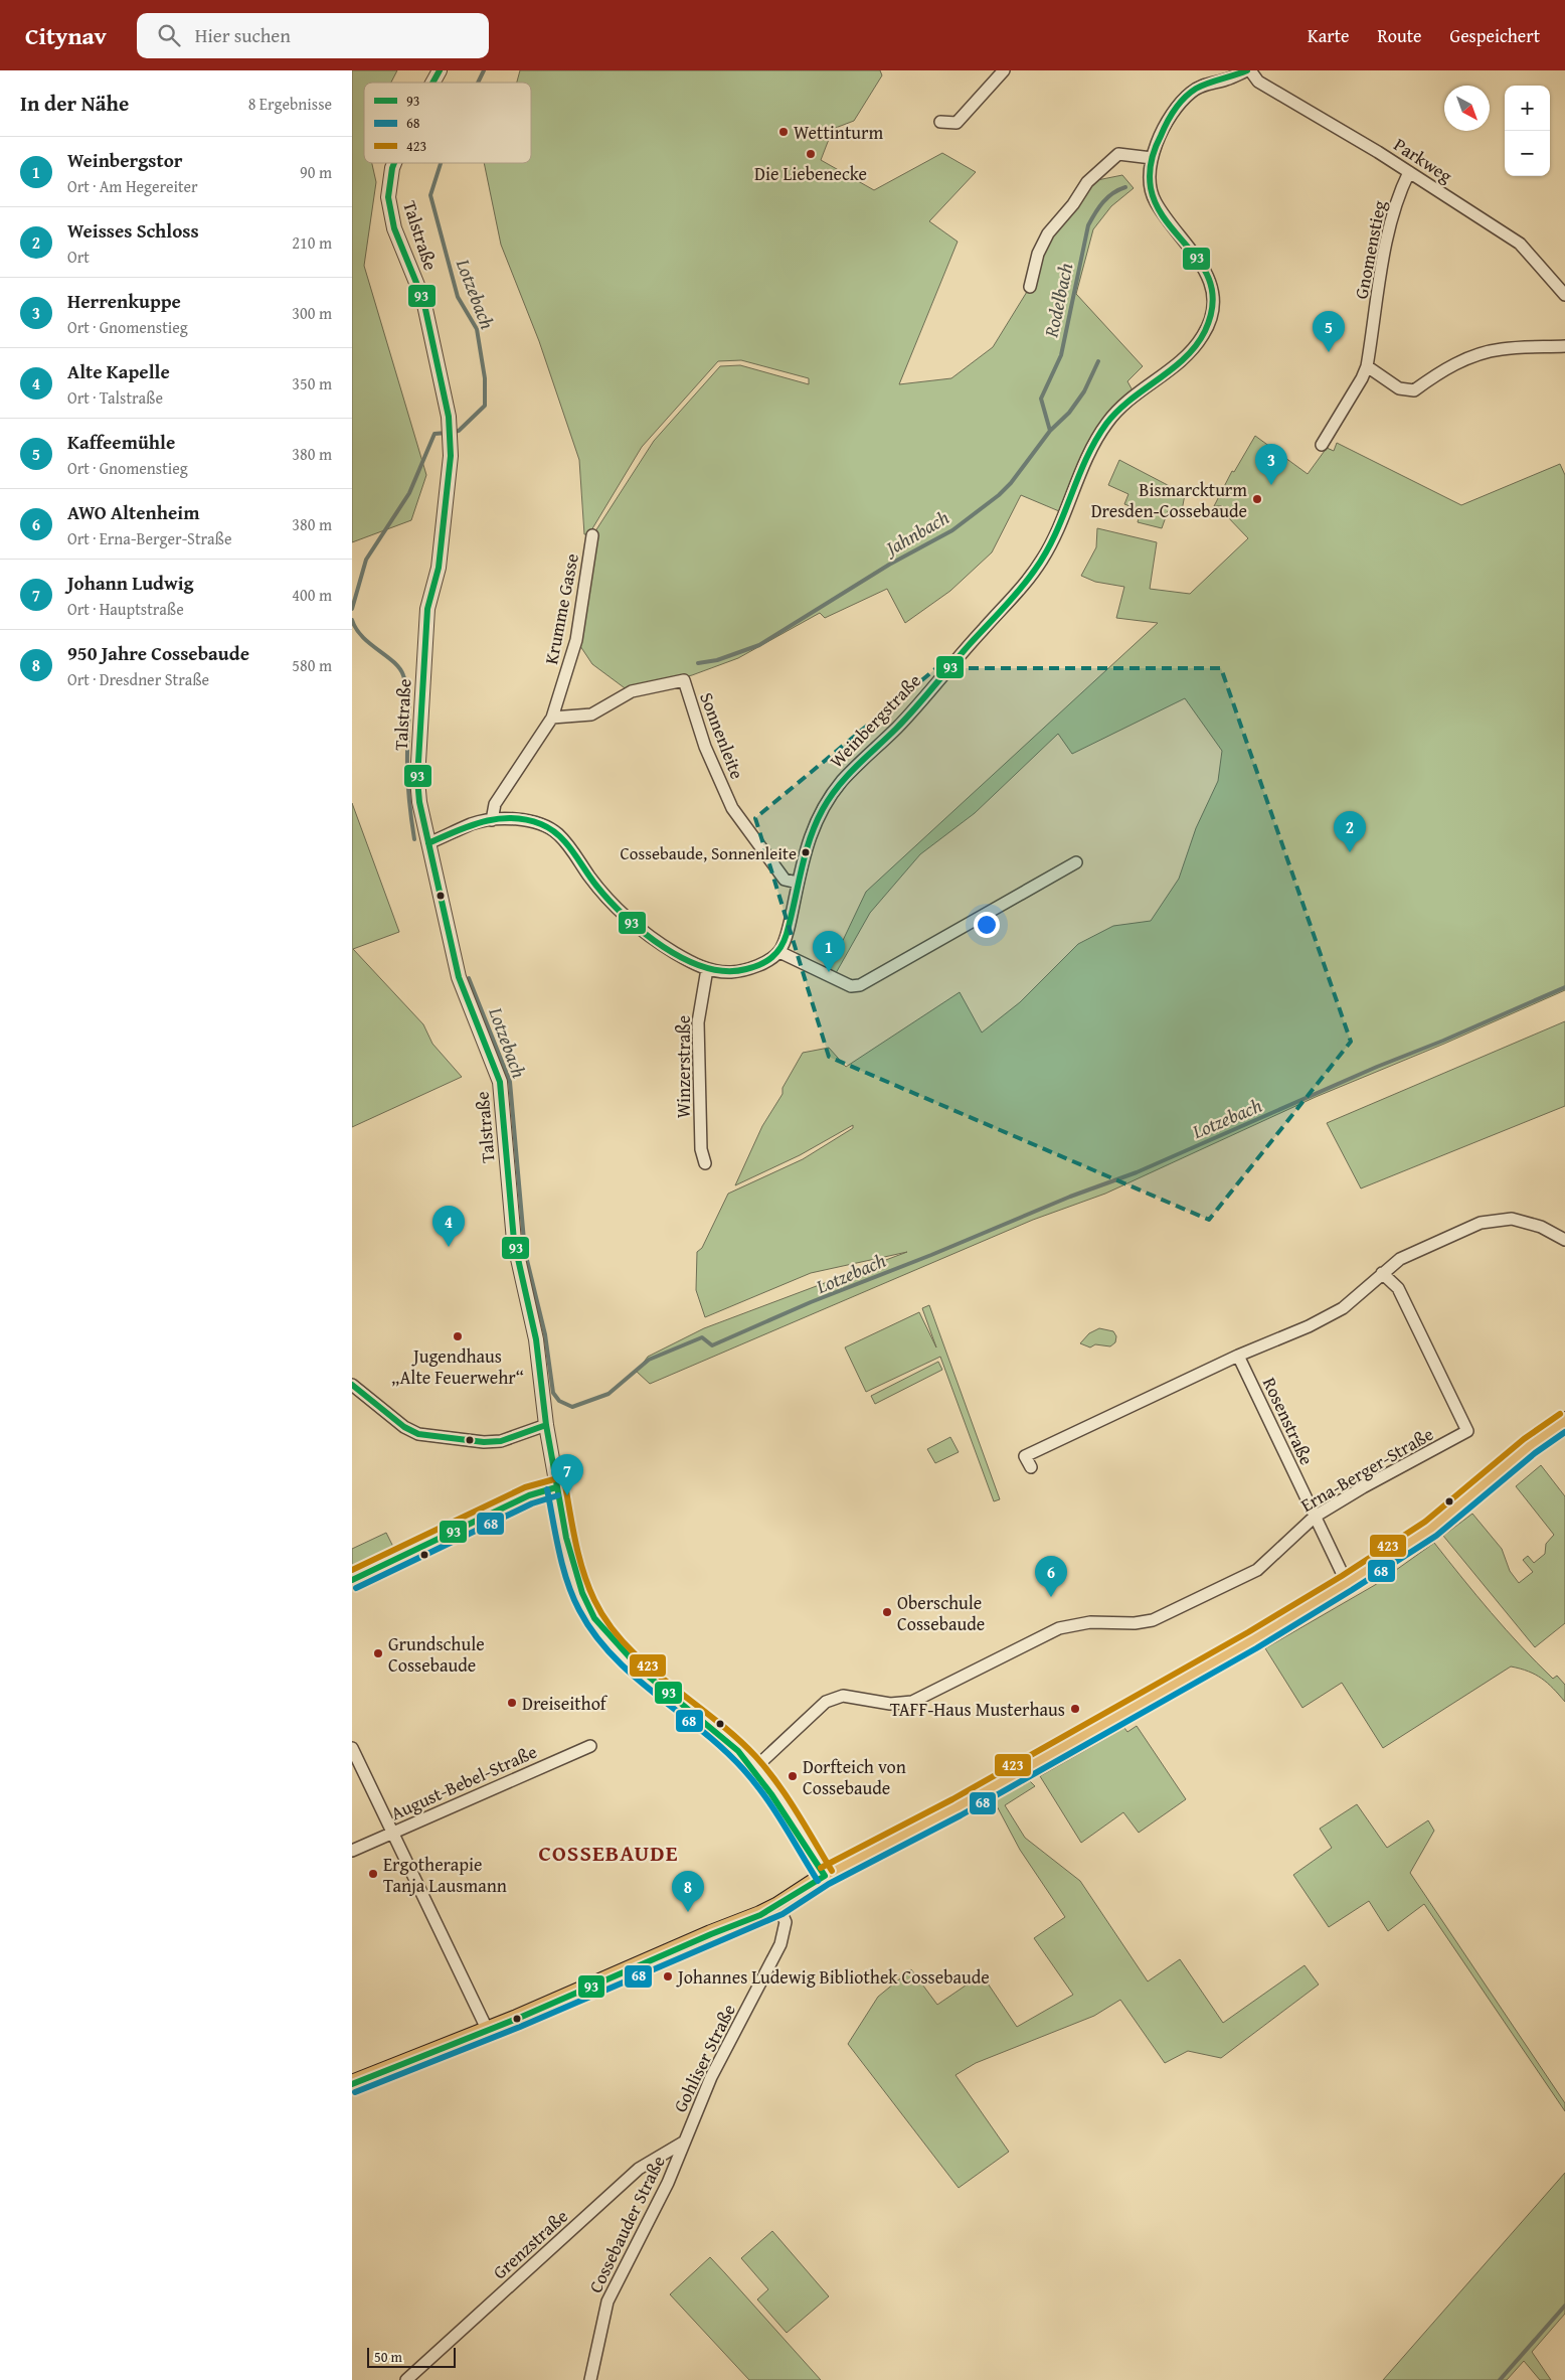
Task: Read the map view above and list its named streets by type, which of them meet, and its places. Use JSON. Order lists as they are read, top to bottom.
{
  "streets": {
    "street": [
      "Parkweg",
      "Talstraße",
      "Gnomenstieg",
      "Krumme Gasse",
      "Weinbergstraße",
      "Sonnenleite",
      "Winzerstraße",
      "Rosenstraße",
      "Erna-Berger-Straße",
      "August-Bebel-Straße",
      "Gohliser Straße",
      "Cossebauder Straße",
      "Grenzstraße"
    ]
  },
  "crossings": [
    ["Parkweg", "Gnomenstieg"],
    ["Parkweg", "Weinbergstraße"],
    ["Talstraße", "Erna-Berger-Straße"],
    ["Krumme Gasse", "Sonnenleite"],
    ["Weinbergstraße", "Sonnenleite"],
    ["Rosenstraße", "Erna-Berger-Straße"],
    ["Gohliser Straße", "Cossebauder Straße"],
    ["Gohliser Straße", "Grenzstraße"],
    ["Cossebauder Straße", "Grenzstraße"]
  ],
  "districts": ["COSSEBAUDE"],
  "water": ["Lotzebach", "Rodelbach", "Jahnbach"],
  "places": [
    "Wettinturm",
    "Die Liebenecke",
    "Bismarckturm Dresden-Cossebaude",
    "Cossebaude, Sonnenleite",
    "Jugendhaus „Alte Feuerwehr“",
    "Oberschule Cossebaude",
    "Grundschule Cossebaude",
    "Dreiseithof",
    "TAFF-Haus Musterhaus",
    "Dorfteich von Cossebaude",
    "Ergotherapie Tanja Lausmann",
    "Johannes Ludewig Bibliothek Cossebaude"
  ],
  "lines": ["transit line 93", "transit line 423", "transit line 68"],
  "legend": ["93", "68", "423"],
  "scale_bar": "50 m",
  "north": "bottom right",
  "page": {
    "header": "Citynav",
    "search": "Hier suchen",
    "nav": ["Karte", "Route", "Gespeichert"],
    "heading": ["In der Nähe", "8 Ergebnisse"],
    "map_buttons": ["+", "−"],
    "list": [
      {
        "mark": "1",
        "name": "Weinbergstor",
        "note": "Ort · Am Hegereiter",
        "value": "90 m"
      },
      {
        "mark": "2",
        "name": "Weisses Schloss",
        "note": "Ort",
        "value": "210 m"
      },
      {
        "mark": "3",
        "name": "Herrenkuppe",
        "note": "Ort · Gnomenstieg",
        "value": "300 m"
      },
      {
        "mark": "4",
        "name": "Alte Kapelle",
        "note": "Ort · Talstraße",
        "value": "350 m"
      },
      {
        "mark": "5",
        "name": "Kaffeemühle",
        "note": "Ort · Gnomenstieg",
        "value": "380 m"
      },
      {
        "mark": "6",
        "name": "AWO Altenheim",
        "note": "Ort · Erna-Berger-Straße",
        "value": "380 m"
      },
      {
        "mark": "7",
        "name": "Johann Ludwig",
        "note": "Ort · Hauptstraße",
        "value": "400 m"
      },
      {
        "mark": "8",
        "name": "950 Jahre Cossebaude",
        "note": "Ort · Dresdner Straße",
        "value": "580 m"
      }
    ],
    "pins": [
      "5",
      "3",
      "2",
      "1",
      "4",
      "7",
      "6",
      "8"
    ],
    "scale": "50 m"
  }
}
